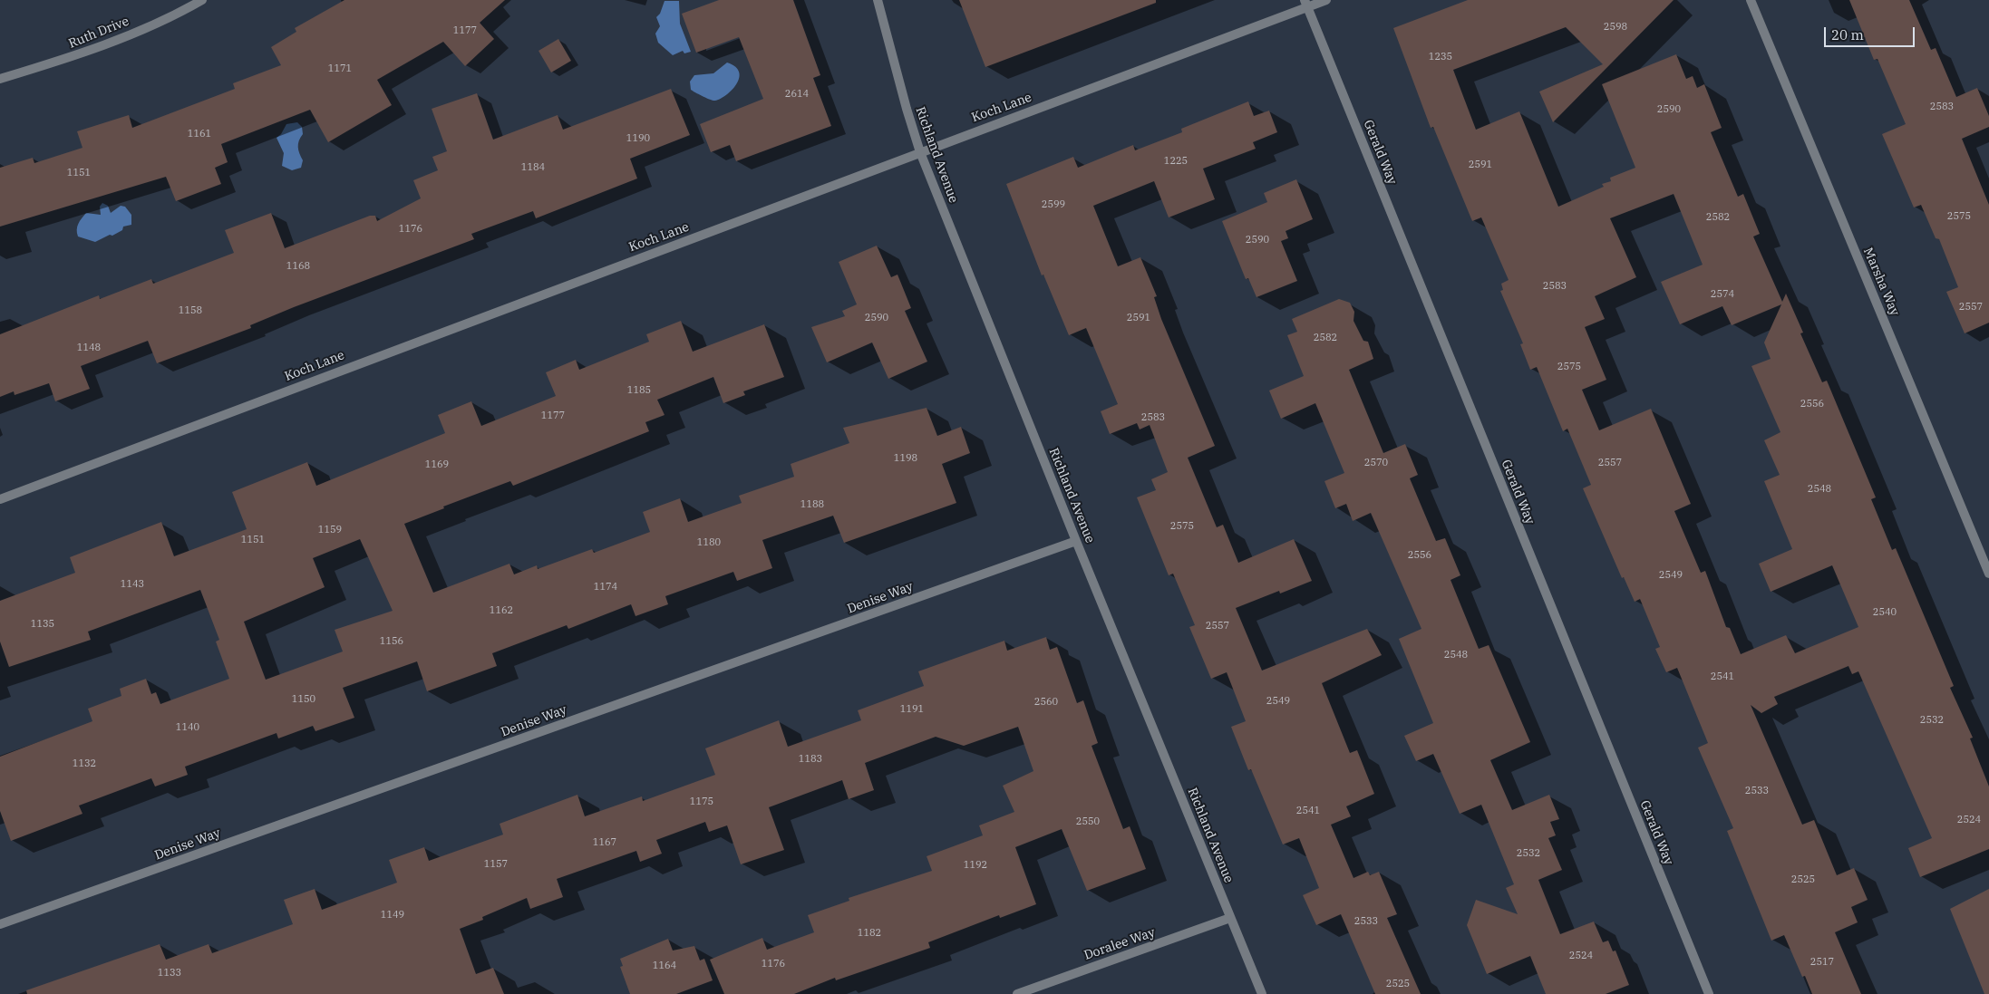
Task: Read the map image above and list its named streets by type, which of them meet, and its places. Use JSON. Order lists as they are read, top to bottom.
{
  "streets": {
    "street": [
      "Ruth Drive",
      "Koch Lane",
      "Gerald Way",
      "Richland Avenue",
      "Marsha Way",
      "Denise Way",
      "Doralee Way"
    ]
  },
  "crossings": [
    ["Koch Lane", "Gerald Way"],
    ["Koch Lane", "Richland Avenue"],
    ["Richland Avenue", "Denise Way"],
    ["Richland Avenue", "Doralee Way"]
  ],
  "house_numbers": [
    "2598",
    "1177",
    "1235",
    "1171",
    "2614",
    "2583",
    "2590",
    "1161",
    "1190",
    "1225",
    "2591",
    "1184",
    "1151",
    "2599",
    "2575",
    "2582",
    "1176",
    "2590",
    "1168",
    "2583",
    "2574",
    "2557",
    "1158",
    "2590",
    "2591",
    "2582",
    "1148",
    "2575",
    "1185",
    "2556",
    "1177",
    "2583",
    "1198",
    "2570",
    "2557",
    "1169",
    "2548",
    "1188",
    "2575",
    "1159",
    "1151",
    "1180",
    "2556",
    "2549",
    "1143",
    "1174",
    "1162",
    "2540",
    "1135",
    "2557",
    "1156",
    "2548",
    "2541",
    "1150",
    "2549",
    "2560",
    "1191",
    "2532",
    "1140",
    "1183",
    "1132",
    "2533",
    "1175",
    "2541",
    "2524",
    "2550",
    "1167",
    "2532",
    "1157",
    "1192",
    "2525",
    "1149",
    "2533",
    "1182",
    "2524",
    "2517",
    "1176",
    "1164",
    "1133",
    "2525"
  ],
  "scale_bar": "20 m"
}
